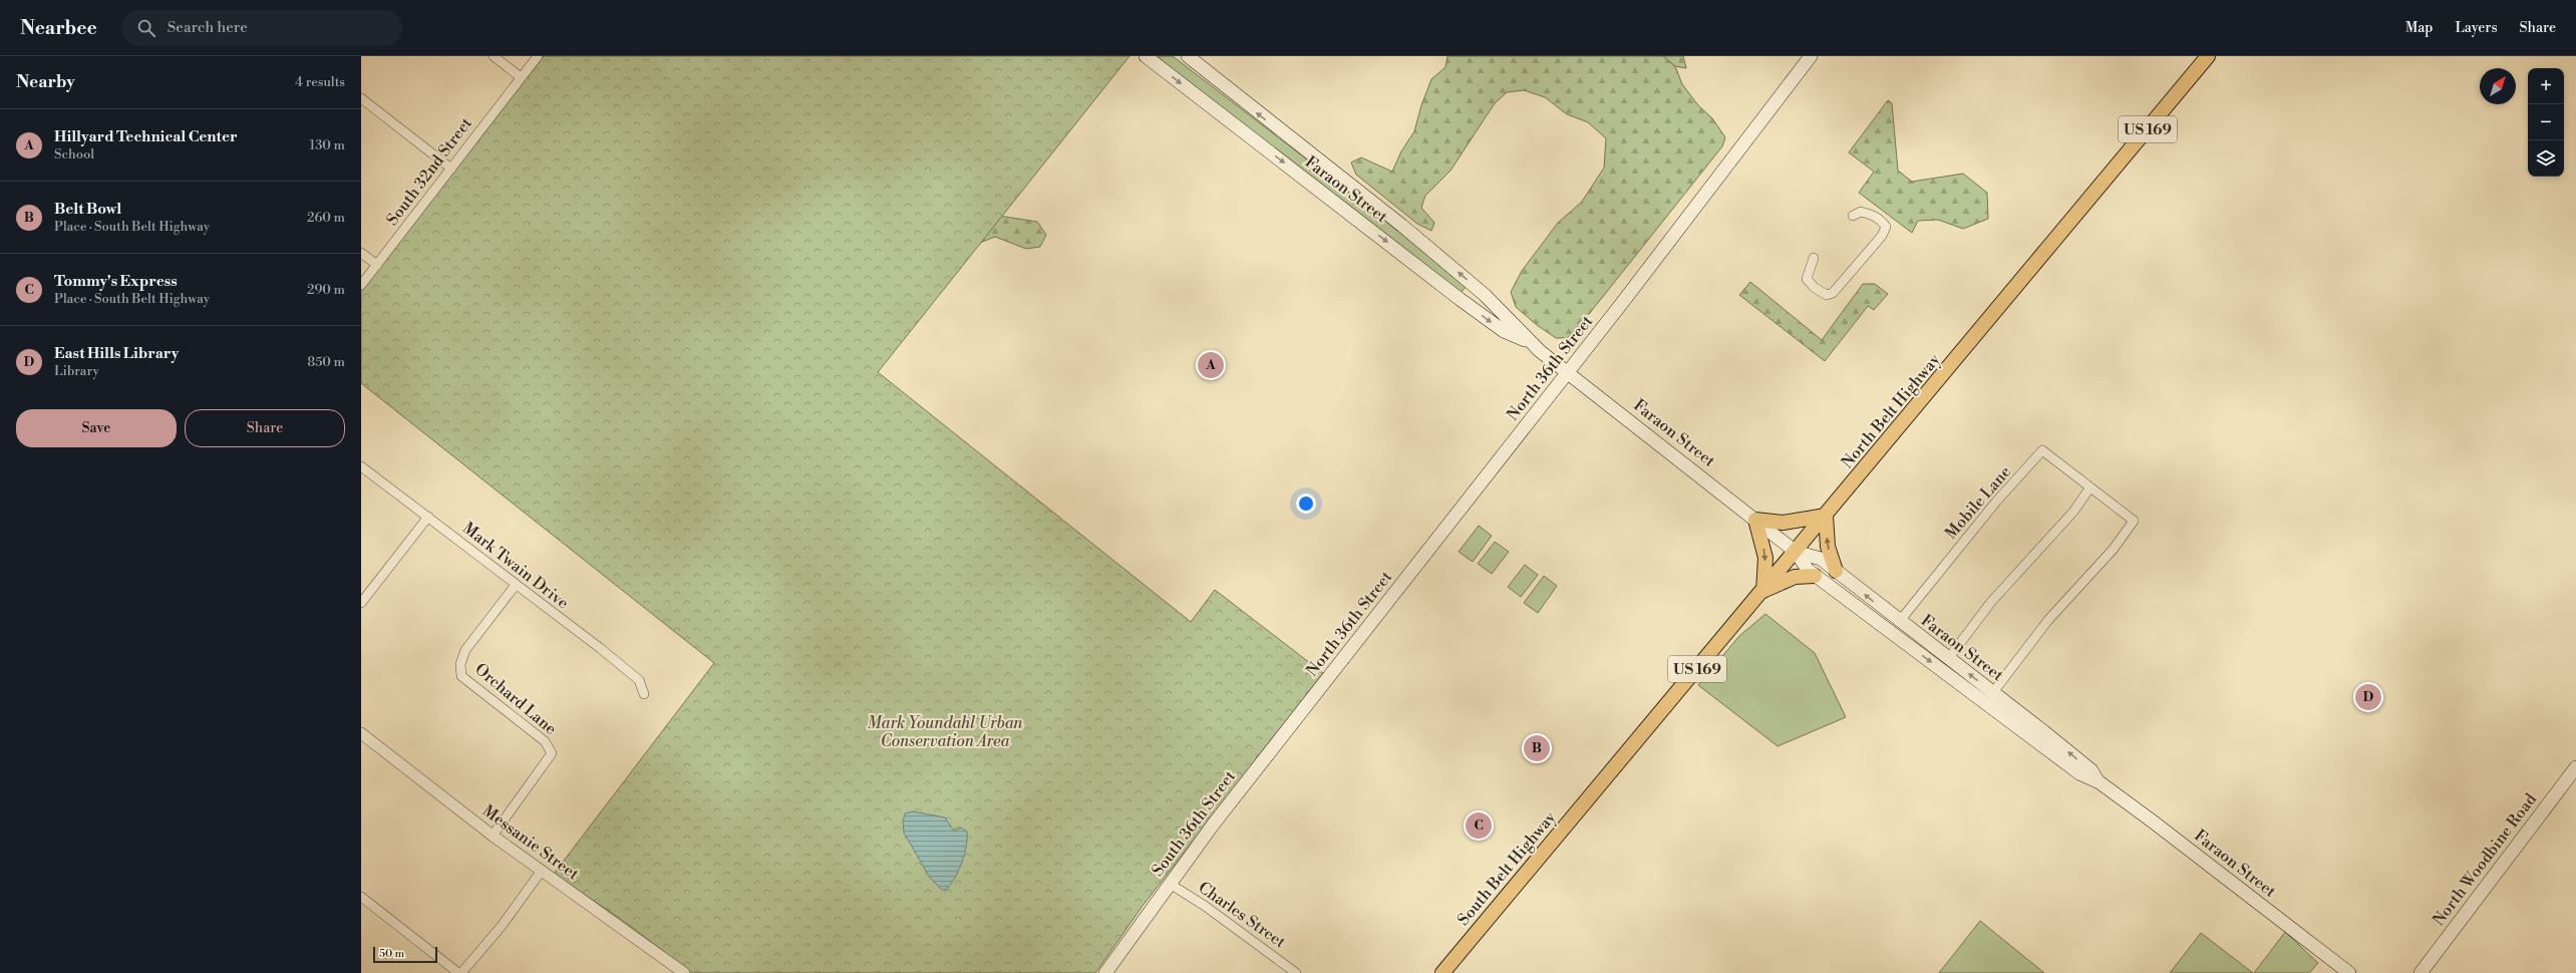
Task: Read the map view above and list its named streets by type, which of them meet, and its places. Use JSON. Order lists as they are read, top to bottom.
{
  "streets": {
    "main road": [
      "US 169",
      "Faraon Street",
      "North 36th Street",
      "North Belt Highway",
      "South 36th Street",
      "North Woodbine Road",
      "South Belt Highway"
    ],
    "street": [
      "South 32nd Street",
      "Mobile Lane",
      "Mark Twain Drive",
      "Orchard Lane",
      "Messanie Street",
      "Charles Street"
    ]
  },
  "crossings": [
    ["Faraon Street", "North 36th Street"],
    ["Faraon Street", "North Belt Highway"],
    ["Faraon Street", "Mobile Lane"],
    ["North 36th Street", "South 36th Street"],
    ["North Belt Highway", "South Belt Highway"],
    ["Mark Twain Drive", "Orchard Lane"],
    ["Orchard Lane", "Messanie Street"],
    ["South 36th Street", "Charles Street"]
  ],
  "parks": ["Mark Youndahl Urban Conservation Area"],
  "scale_bar": "50 m",
  "north": "top right",
  "page": {
    "header": "Nearbee",
    "search": "Search here",
    "nav": ["Map", "Layers", "Share"],
    "heading": ["Nearby", "4 results"],
    "map_buttons": ["+", "−"],
    "list": [
      {
        "mark": "A",
        "name": "Hillyard Technical Center",
        "note": "School",
        "value": "130 m"
      },
      {
        "mark": "B",
        "name": "Belt Bowl",
        "note": "Place · South Belt Highway",
        "value": "260 m"
      },
      {
        "mark": "C",
        "name": "Tommy's Express",
        "note": "Place · South Belt Highway",
        "value": "290 m"
      },
      {
        "mark": "D",
        "name": "East Hills Library",
        "note": "Library",
        "value": "850 m"
      }
    ],
    "pins": [
      "A",
      "D",
      "B",
      "C"
    ],
    "buttons": ["Save", "Share"],
    "scale": "50 m"
  }
}
